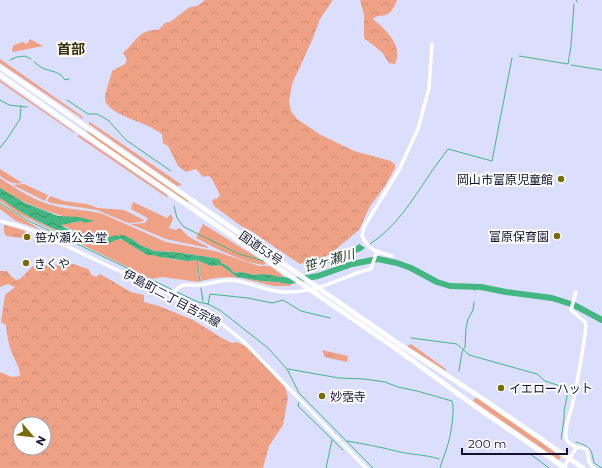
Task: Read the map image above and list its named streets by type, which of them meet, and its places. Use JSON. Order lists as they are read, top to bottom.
{
  "streets": {
    "highway": ["国道53号"],
    "street": ["伊島町二丁目吉宗線"]
  },
  "districts": ["首部"],
  "water": ["笹ヶ瀬川"],
  "places": [
    "岡山市富原児童館",
    "富原保育園",
    "笹が瀬公会堂",
    "きくや",
    "イエローハット",
    "妙霑寺"
  ],
  "scale_bar": "200 m",
  "north": "bottom right"
}
